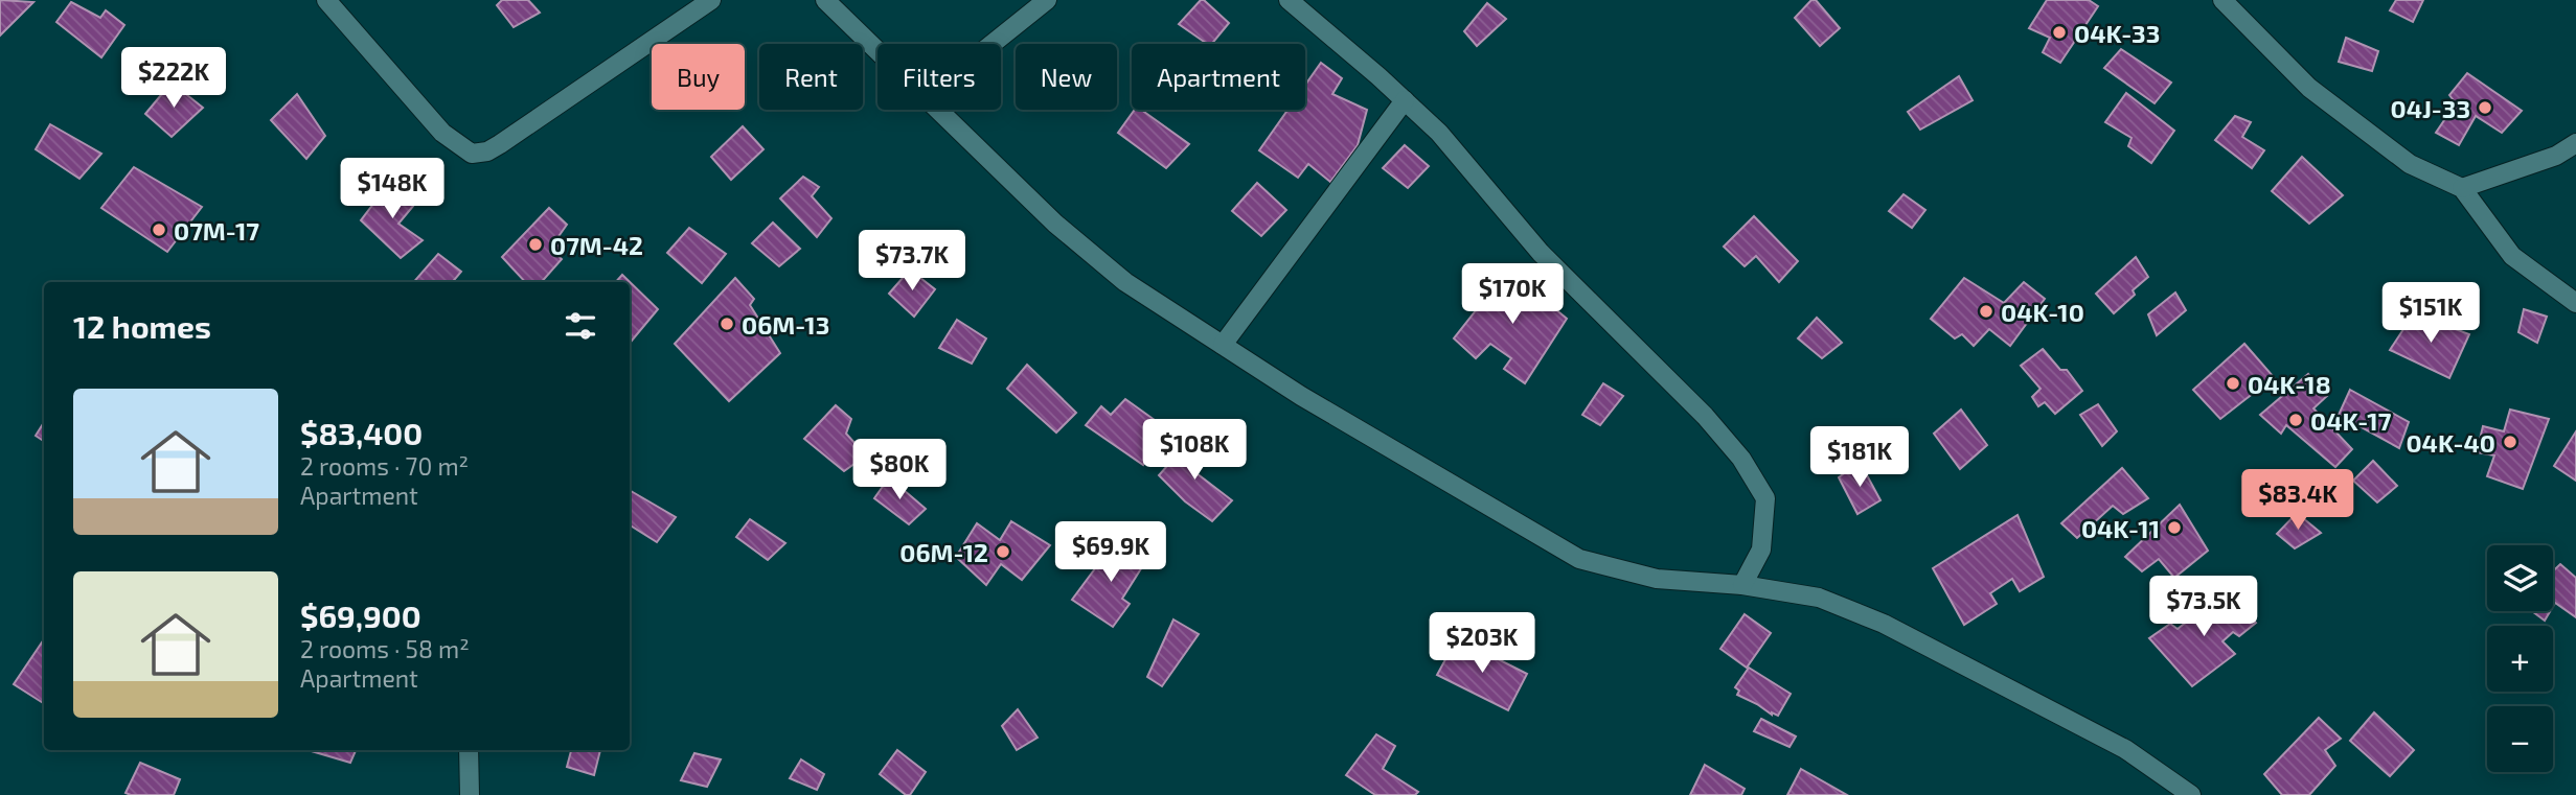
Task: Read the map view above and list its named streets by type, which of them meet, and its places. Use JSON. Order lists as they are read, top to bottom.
{
  "places": [
    "04K-33",
    "04J-33",
    "07M-17",
    "07M-42",
    "04K-10",
    "06M-13",
    "04K-18",
    "04K-17",
    "04K-40",
    "04K-11",
    "06M-12"
  ],
  "page": {
    "chip": [
      "Buy",
      "Rent",
      "Filters",
      "New",
      "Apartment"
    ],
    "price": [
      "$222K",
      "$148K",
      "$73.7K",
      "$170K",
      "$151K",
      "$108K",
      "$181K",
      "$80K",
      "$83.4K",
      "$69.9K",
      "$73.5K",
      "$203K"
    ],
    "heading": "12 homes",
    "list": [
      {
        "name": "$83,400",
        "note": "2 rooms · 70 m² · Apartment"
      },
      {
        "name": "$69,900",
        "note": "2 rooms · 58 m² · Apartment"
      }
    ],
    "map_buttons": ["+", "−"]
  }
}
